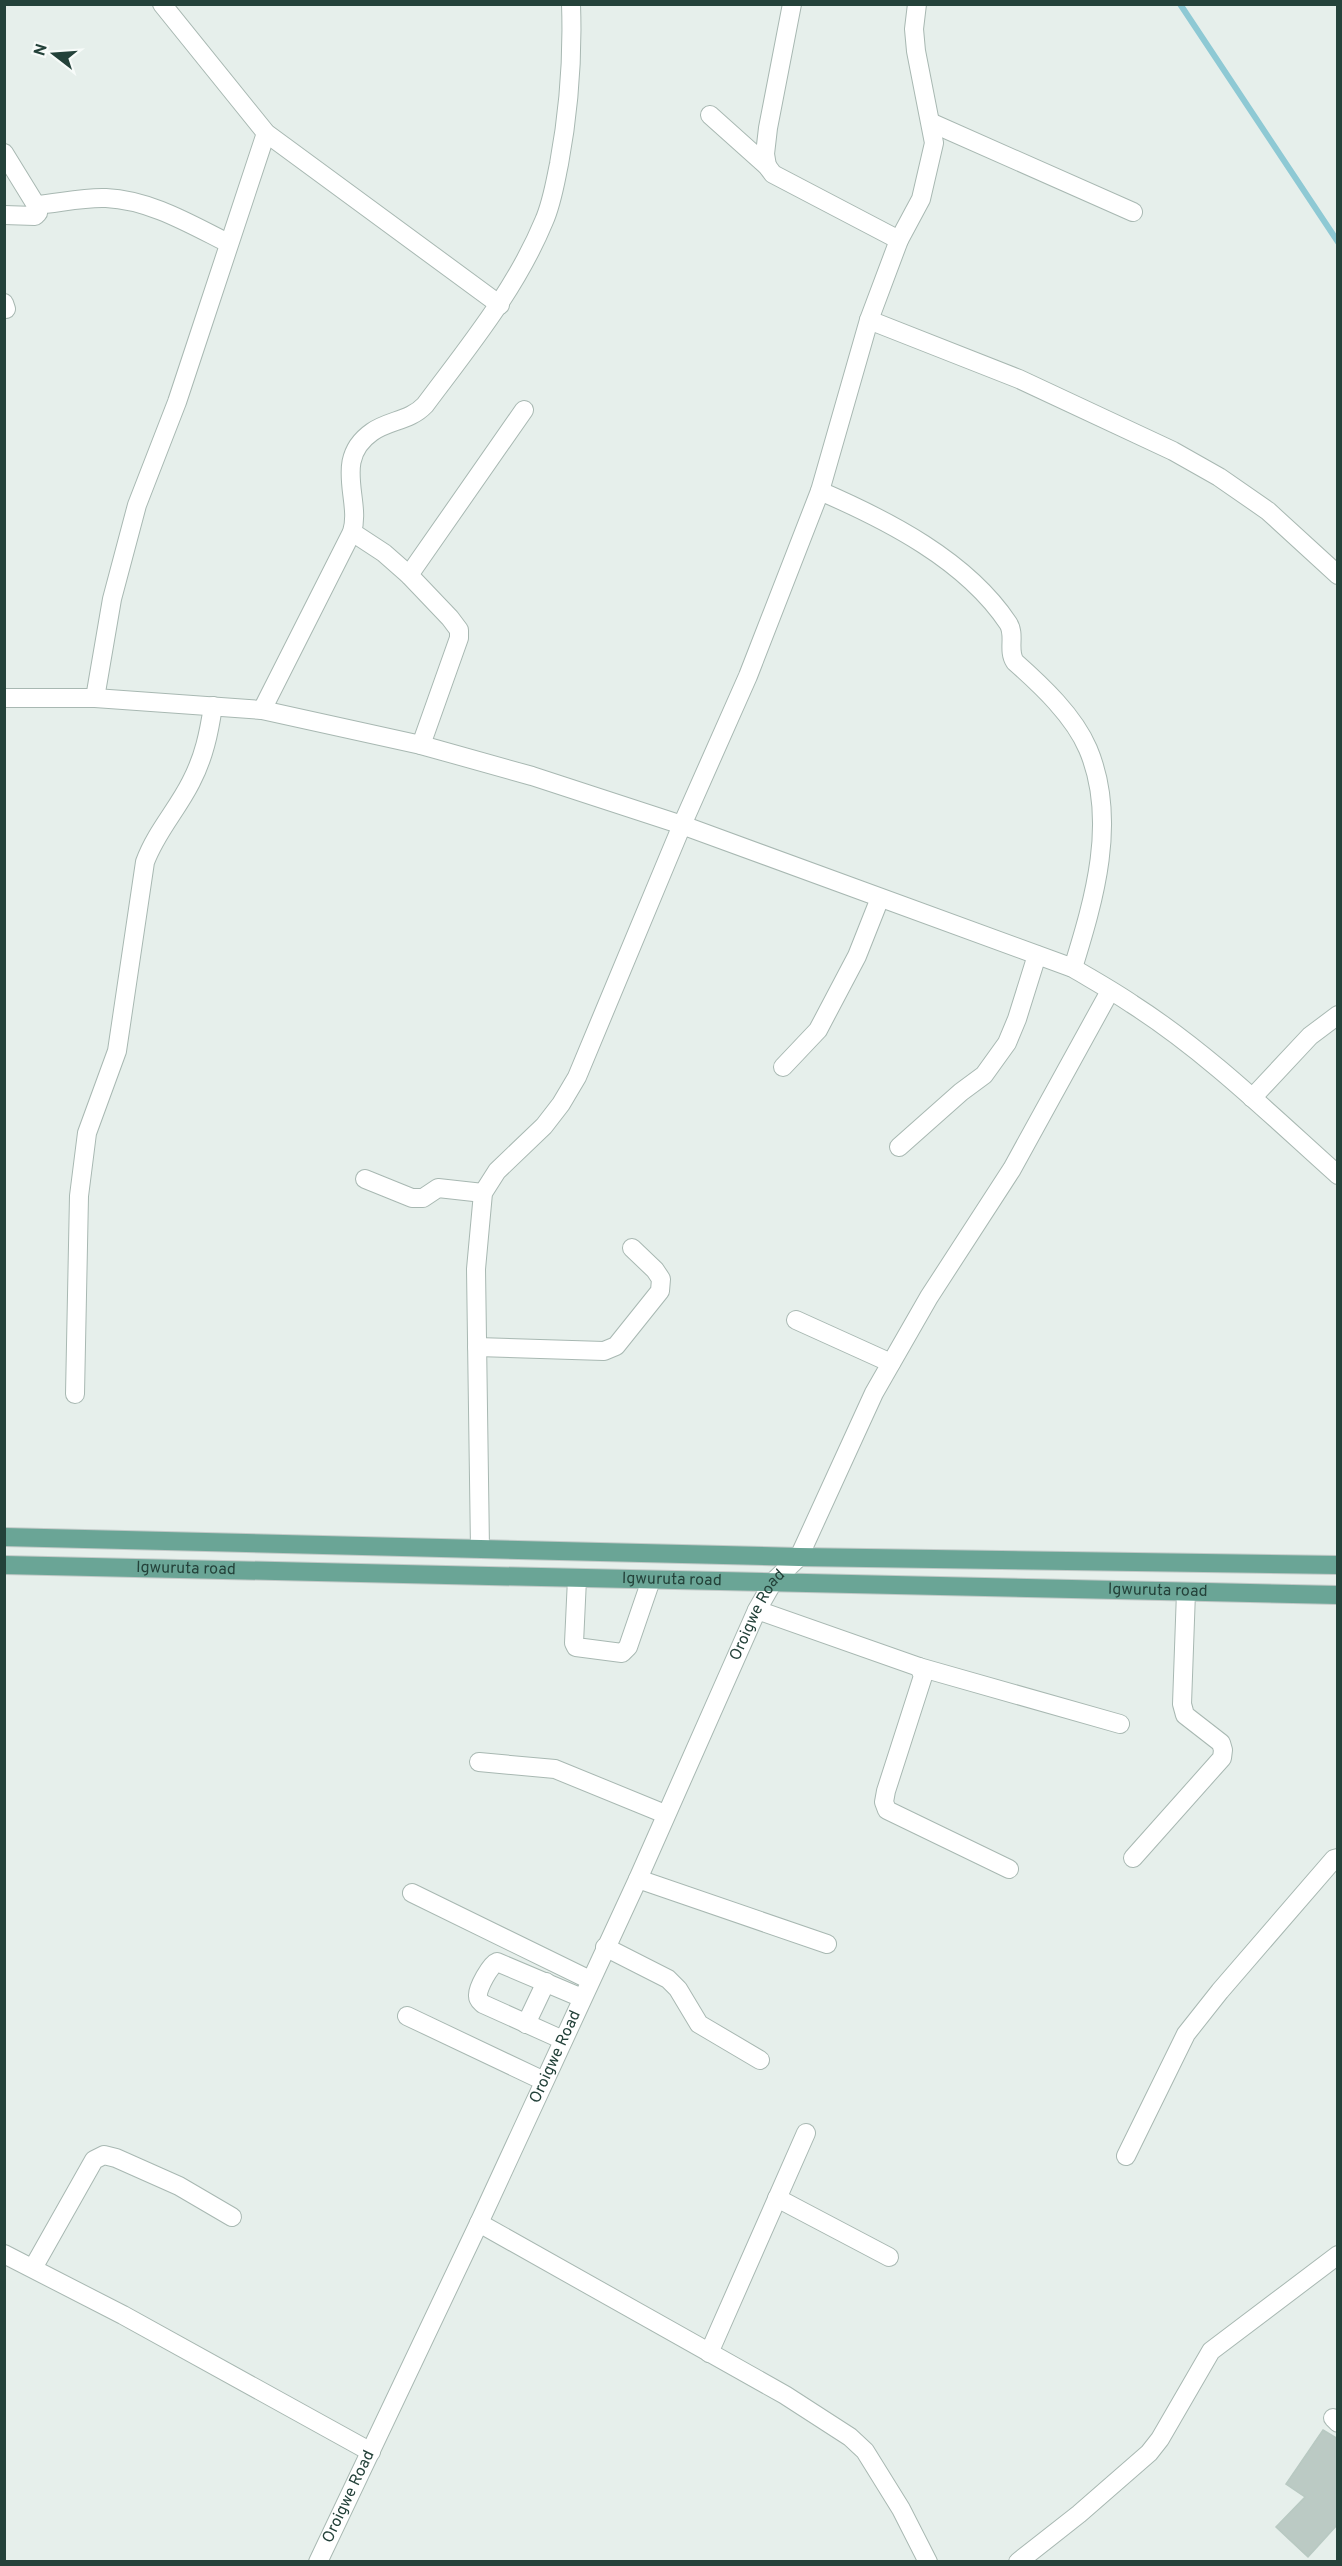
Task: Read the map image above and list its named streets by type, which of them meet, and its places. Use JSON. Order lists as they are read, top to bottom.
{
  "streets": {
    "main road": ["Igwuruta road"],
    "street": ["Oroigwe Road"]
  },
  "crossings": [
    ["Igwuruta road", "Oroigwe Road"]
  ],
  "north": "left"
}
